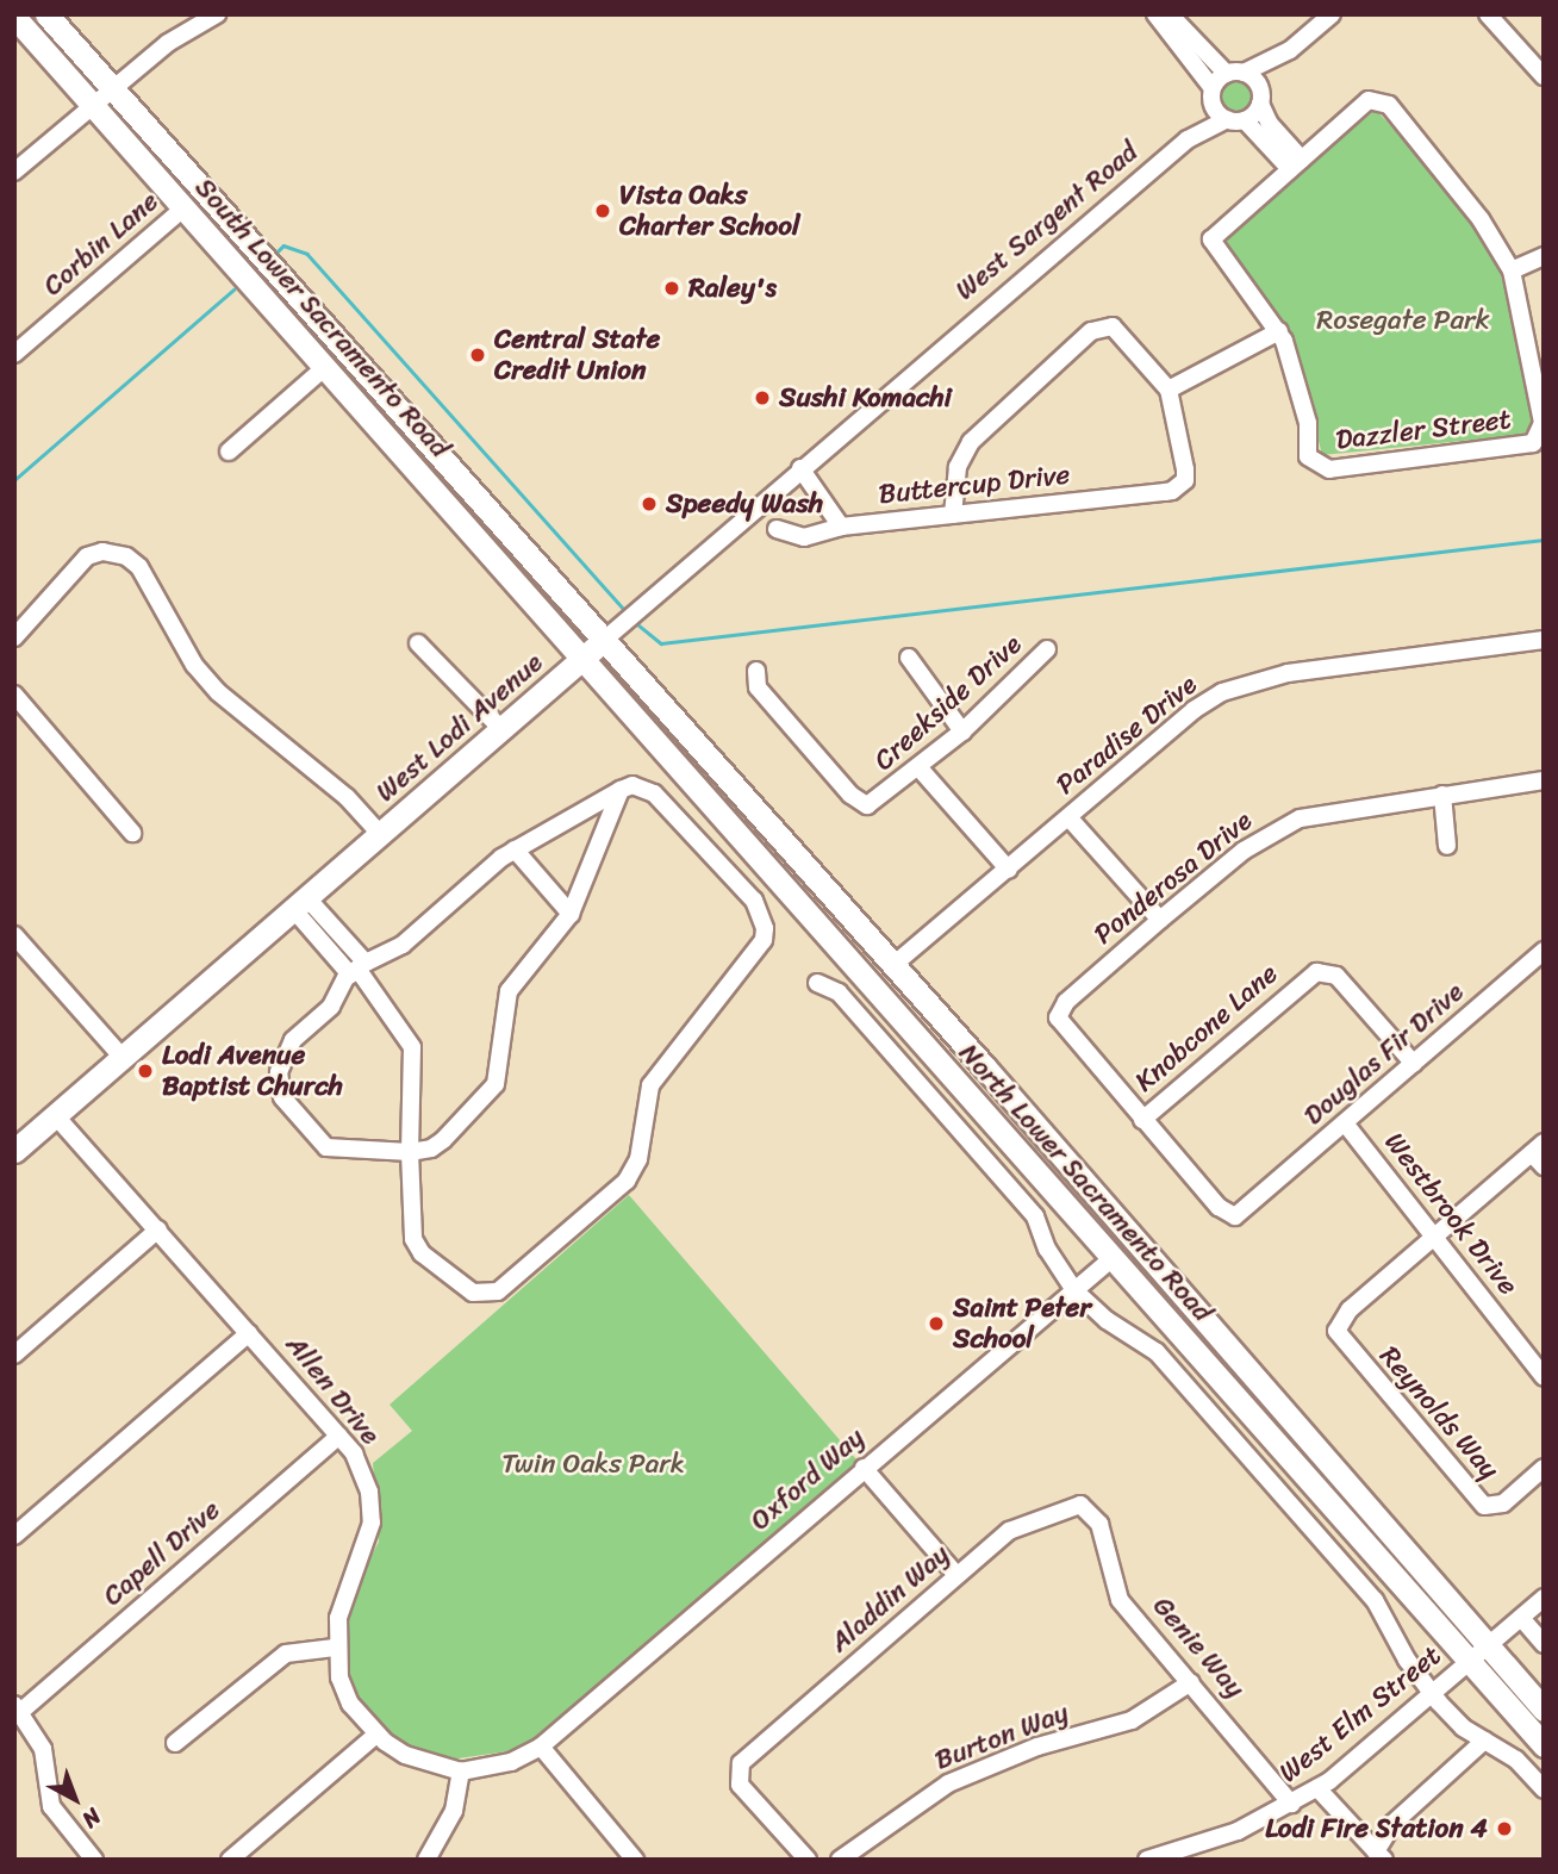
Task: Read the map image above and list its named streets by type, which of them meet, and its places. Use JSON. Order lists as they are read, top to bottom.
{
  "streets": {
    "main road": ["South Lower Sacramento Road", "West Lodi Avenue", "North Lower Sacramento Road"],
    "street": [
      "West Sargent Road",
      "Corbin Lane",
      "Dazzler Street",
      "Buttercup Drive",
      "Creekside Drive",
      "Paradise Drive",
      "Ponderosa Drive",
      "Knobcone Lane",
      "Douglas Fir Drive",
      "Westbrook Drive",
      "Allen Drive",
      "Reynolds Way",
      "Oxford Way",
      "Capell Drive",
      "Aladdin Way",
      "Genie Way",
      "West Elm Street",
      "Burton Way"
    ]
  },
  "crossings": [
    ["West Sargent Road", "West Lodi Avenue"],
    ["Corbin Lane", "South Lower Sacramento Road"],
    ["South Lower Sacramento Road", "West Lodi Avenue"],
    ["South Lower Sacramento Road", "North Lower Sacramento Road"],
    ["West Lodi Avenue", "North Lower Sacramento Road"],
    ["West Lodi Avenue", "Allen Drive"],
    ["Paradise Drive", "North Lower Sacramento Road"],
    ["Ponderosa Drive", "Knobcone Lane"],
    ["Ponderosa Drive", "Douglas Fir Drive"],
    ["Knobcone Lane", "Douglas Fir Drive"],
    ["Douglas Fir Drive", "Westbrook Drive"],
    ["North Lower Sacramento Road", "Oxford Way"],
    ["North Lower Sacramento Road", "West Elm Street"],
    ["Westbrook Drive", "Reynolds Way"],
    ["Allen Drive", "Oxford Way"],
    ["Allen Drive", "Capell Drive"],
    ["Aladdin Way", "Genie Way"],
    ["Genie Way", "West Elm Street"],
    ["Genie Way", "Burton Way"]
  ],
  "parks": ["Rosegate Park", "Twin Oaks Park"],
  "places": [
    "Vista Oaks Charter School",
    "Raley's",
    "Central State Credit Union",
    "Sushi Komachi",
    "Speedy Wash",
    "Lodi Avenue Baptist Church",
    "Saint Peter School",
    "Lodi Fire Station 4"
  ],
  "north": "bottom right"
}
